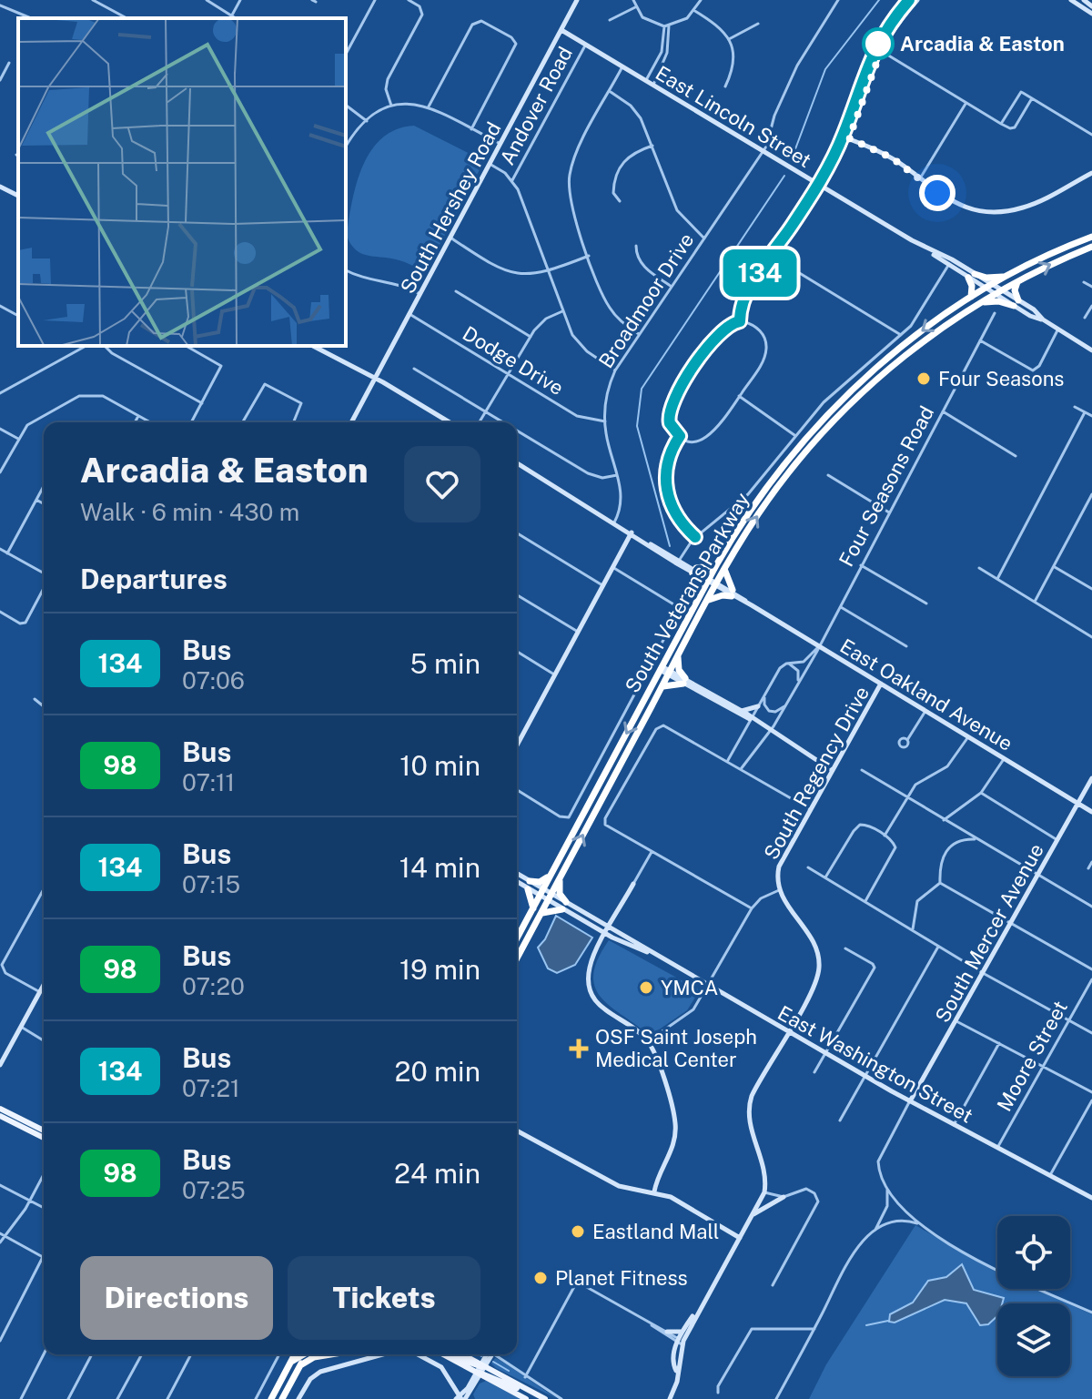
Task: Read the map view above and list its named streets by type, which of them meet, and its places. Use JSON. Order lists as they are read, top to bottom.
{
  "streets": {
    "highway": ["South Veterans Parkway"],
    "main road": [
      "East Lincoln Street",
      "South Hershey Road",
      "East Oakland Avenue",
      "South Regency Drive",
      "South Mercer Avenue",
      "East Washington Street"
    ],
    "street": [
      "Andover Road",
      "Broadmoor Drive",
      "Dodge Drive",
      "Four Seasons Road",
      "Moore Street"
    ]
  },
  "crossings": [
    ["Andover Road", "East Lincoln Street"],
    ["East Lincoln Street", "South Hershey Road"],
    ["East Lincoln Street", "Broadmoor Drive"],
    ["East Lincoln Street", "South Veterans Parkway"],
    ["South Hershey Road", "Dodge Drive"],
    ["Broadmoor Drive", "Dodge Drive"],
    ["Broadmoor Drive", "East Oakland Avenue"],
    ["Four Seasons Road", "East Oakland Avenue"],
    ["South Veterans Parkway", "East Oakland Avenue"],
    ["South Veterans Parkway", "East Washington Street"],
    ["East Oakland Avenue", "South Regency Drive"],
    ["East Oakland Avenue", "South Mercer Avenue"],
    ["South Regency Drive", "East Washington Street"],
    ["South Mercer Avenue", "East Washington Street"],
    ["Moore Street", "East Washington Street"]
  ],
  "places": {
    "other": [
      "Arcadia & Easton",
      "Four Seasons",
      "YMCA",
      "Eastland Mall",
      "Planet Fitness"
    ],
    "health": ["OSF Saint Joseph Medical Center"]
  },
  "lines": ["bus line 134"],
  "page": {
    "on_map": "134",
    "heading": [
      ["Arcadia & Easton", "Walk · 6 min · 430 m"],
      "Departures"
    ],
    "list": [
      {
        "mark": "134",
        "name": "Bus",
        "note": "07:06",
        "value": "5 min"
      },
      {
        "mark": "98",
        "name": "Bus",
        "note": "07:11",
        "value": "10 min"
      },
      {
        "mark": "134",
        "name": "Bus",
        "note": "07:15",
        "value": "14 min"
      },
      {
        "mark": "98",
        "name": "Bus",
        "note": "07:20",
        "value": "19 min"
      },
      {
        "mark": "134",
        "name": "Bus",
        "note": "07:21",
        "value": "20 min"
      },
      {
        "mark": "98",
        "name": "Bus",
        "note": "07:25",
        "value": "24 min"
      }
    ],
    "buttons": ["Directions", "Tickets"]
  }
}
